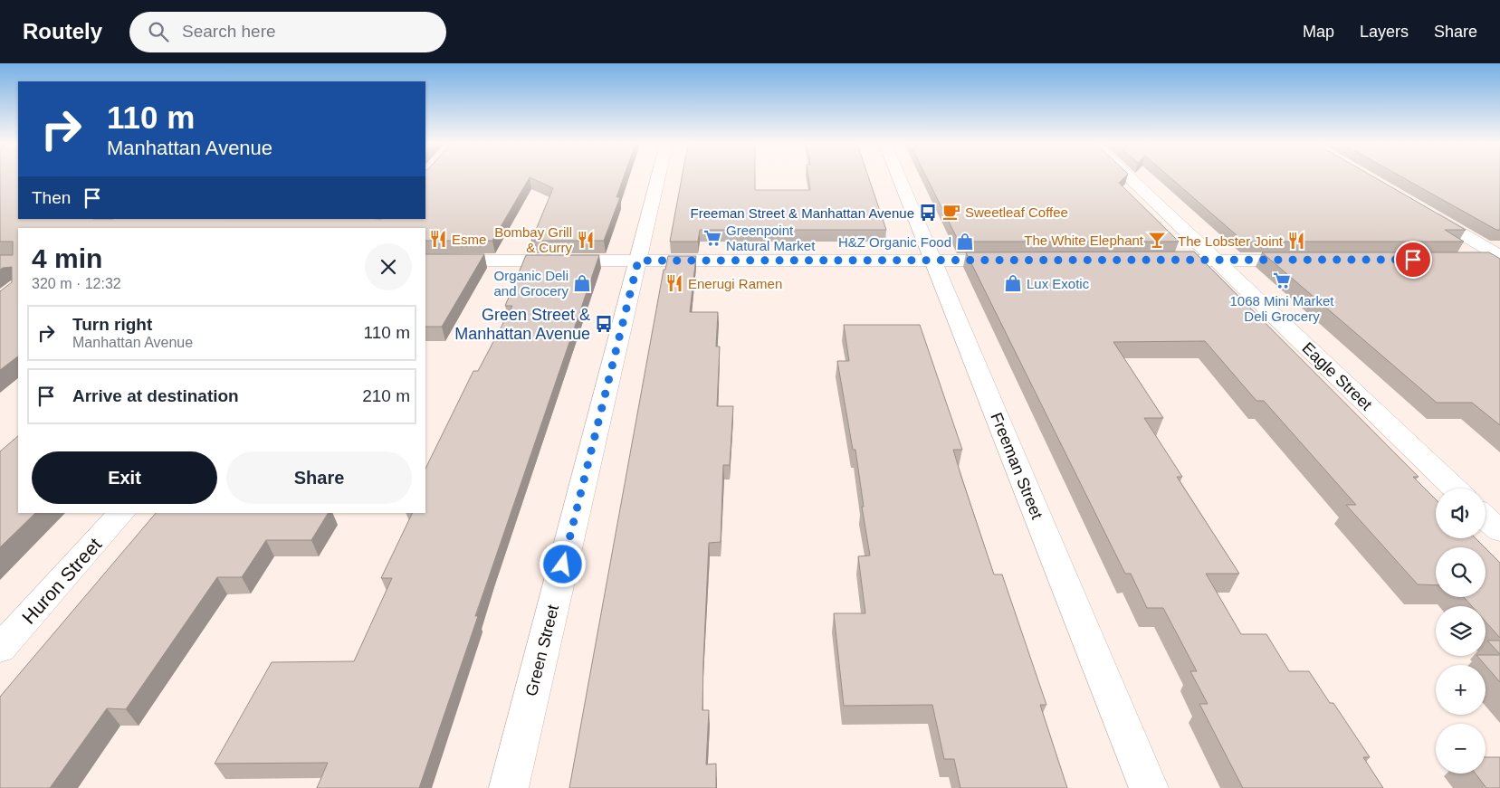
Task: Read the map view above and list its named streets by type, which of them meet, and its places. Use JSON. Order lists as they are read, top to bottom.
{
  "streets": {
    "street": [
      "Eagle Street",
      "Freeman Street",
      "Huron Street",
      "Green Street"
    ]
  },
  "places": {
    "cafe": ["Sweetleaf Coffee"],
    "bus stop": ["Freeman Street & Manhattan Avenue", "Green Street & Manhattan Avenue"],
    "supermarket": ["Greenpoint Natural Market", "1068 Mini Market Deli Grocery"],
    "restaurant": [
      "Esme",
      "Bombay Grill & Curry",
      "The Lobster Joint",
      "Enerugi Ramen"
    ],
    "bar": ["The White Elephant"],
    "shop": ["H&Z Organic Food", "Organic Deli and Grocery", "Lux Exotic"]
  },
  "page": {
    "header": "Routely",
    "search": "Search here",
    "nav": ["Map", "Layers", "Share"],
    "turn": ["110 m", "Manhattan Avenue"],
    "then": "Then",
    "heading": ["4 min", "320 m · 12:32"],
    "list": [
      {
        "name": "Turn right",
        "note": "Manhattan Avenue",
        "value": "110 m"
      },
      {
        "name": "Arrive at destination",
        "value": "210 m"
      }
    ],
    "buttons": ["Exit", "Share"],
    "map_buttons": ["+", "−"]
  }
}
